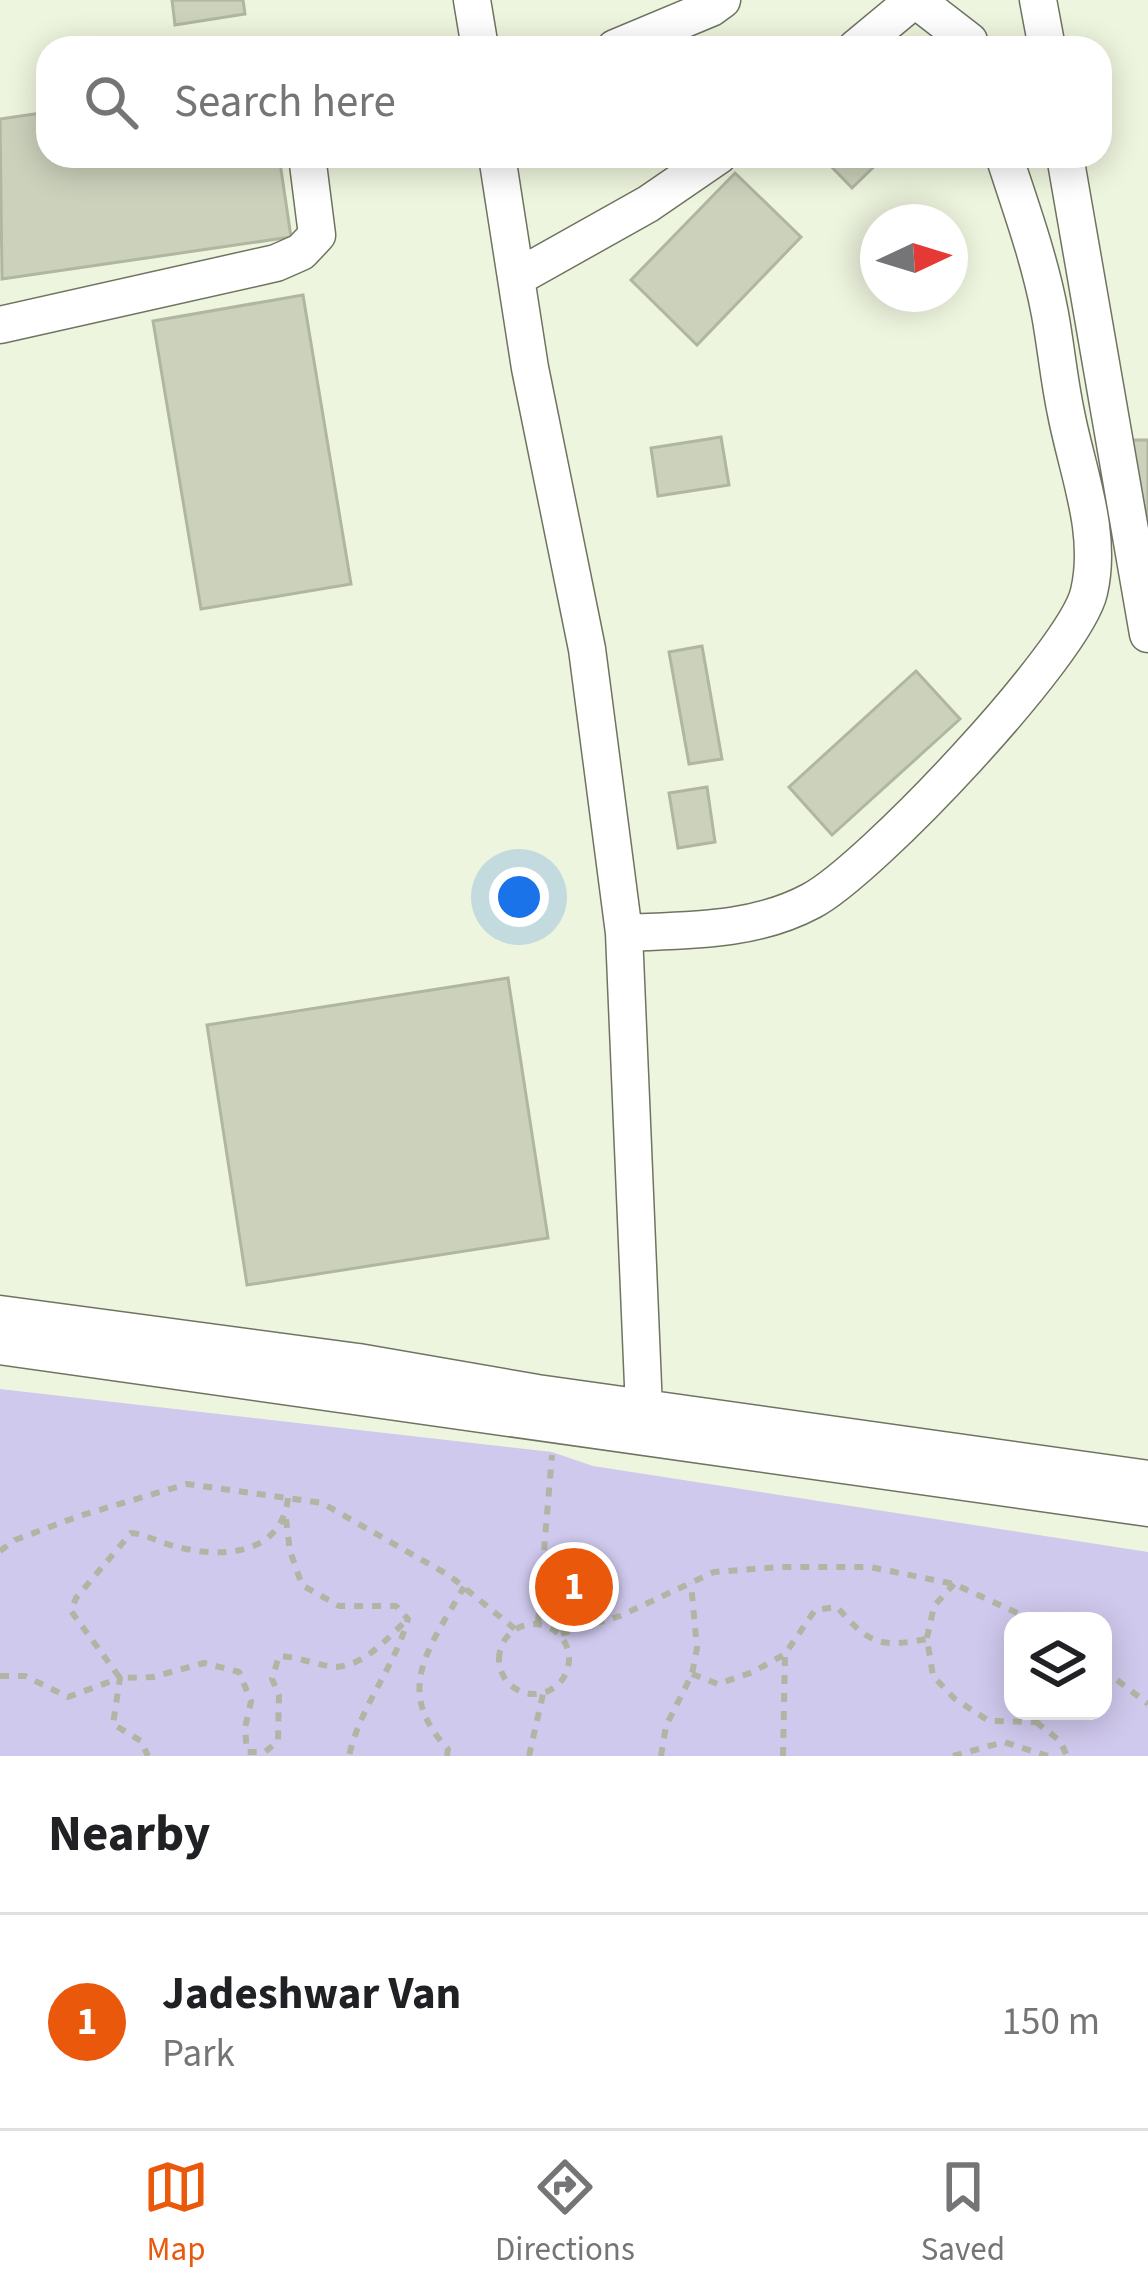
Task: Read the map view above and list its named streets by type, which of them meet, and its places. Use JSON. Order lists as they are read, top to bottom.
{
  "north": "right",
  "page": {
    "search": "Search here",
    "pins": "1",
    "heading": "Nearby",
    "list": [
      {
        "mark": "1",
        "name": "Jadeshwar Van",
        "note": "Park",
        "value": "150 m"
      }
    ],
    "nav": ["Map", "Directions", "Saved"]
  }
}
